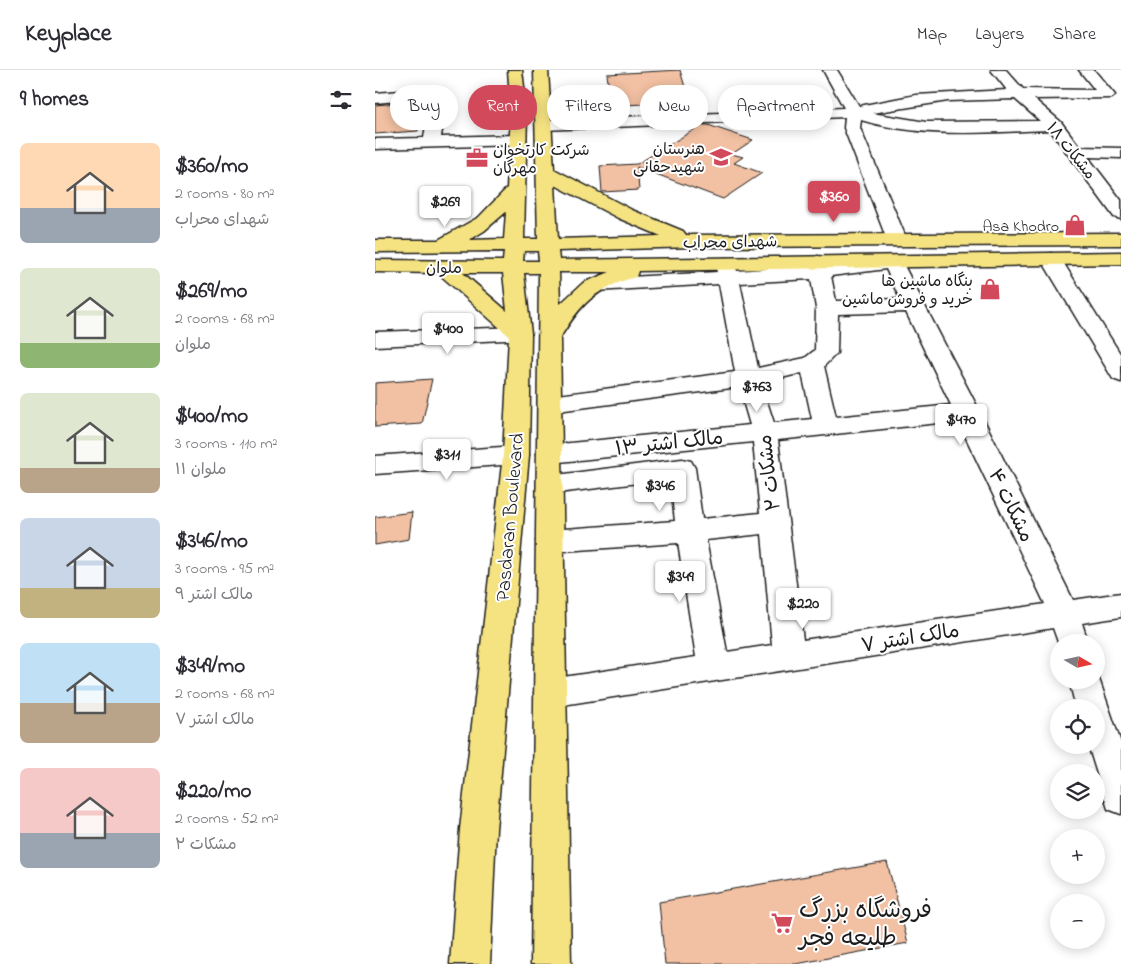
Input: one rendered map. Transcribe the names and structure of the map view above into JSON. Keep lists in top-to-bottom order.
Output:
{
  "streets": {
    "main road": ["شهدای محراب", "ملوان", "Pasdaran Boulevard"],
    "street": [
      "مشکات ۱۸",
      "مالک اشتر ۱۳",
      "مشکات ۲",
      "مشکات ۴",
      "مالک اشتر ۷"
    ]
  },
  "crossings": [
    ["شهدای محراب", "مشکات ۲"],
    ["شهدای محراب", "مشکات ۴"],
    ["شهدای محراب", "Pasdaran Boulevard"],
    ["ملوان", "Pasdaran Boulevard"],
    ["مالک اشتر ۱۳", "مشکات ۲"],
    ["مالک اشتر ۱۳", "مشکات ۴"],
    ["مالک اشتر ۱۳", "Pasdaran Boulevard"],
    ["مشکات ۲", "مالک اشتر ۷"],
    ["مشکات ۴", "مالک اشتر ۷"],
    ["Pasdaran Boulevard", "مالک اشتر ۷"]
  ],
  "places": {
    "school or university": ["هنرستان شهیدحقانی"],
    "office": ["شرکت کارتخوان مهرگان"],
    "shop": ["Asa Khodro", "بنگاه ماشین ها خرید و فروش ماشین"],
    "supermarket": ["فروشگاه بزرگ طلیعه فجر"]
  },
  "north": "right",
  "page": {
    "header": "Keyplace",
    "nav": ["Map", "Layers", "Share"],
    "heading": "9 homes",
    "chip": [
      "Buy",
      "Rent",
      "Filters",
      "New",
      "Apartment"
    ],
    "list": [
      {
        "name": "$360/mo",
        "note": "2 rooms · 80 m² · شهدای محراب"
      },
      {
        "name": "$269/mo",
        "note": "2 rooms · 68 m² · ملوان"
      },
      {
        "name": "$400/mo",
        "note": "3 rooms · 110 m² · ملوان ۱۱"
      },
      {
        "name": "$346/mo",
        "note": "3 rooms · 95 m² · مالک اشتر ۹"
      },
      {
        "name": "$349/mo",
        "note": "2 rooms · 68 m² · مالک اشتر ۷"
      },
      {
        "name": "$220/mo",
        "note": "2 rooms · 52 m² · مشکات ۲"
      }
    ],
    "price": [
      "$360",
      "$269",
      "$400",
      "$763",
      "$470",
      "$311",
      "$346",
      "$349",
      "$220"
    ],
    "map_buttons": ["+", "−"]
  }
}
